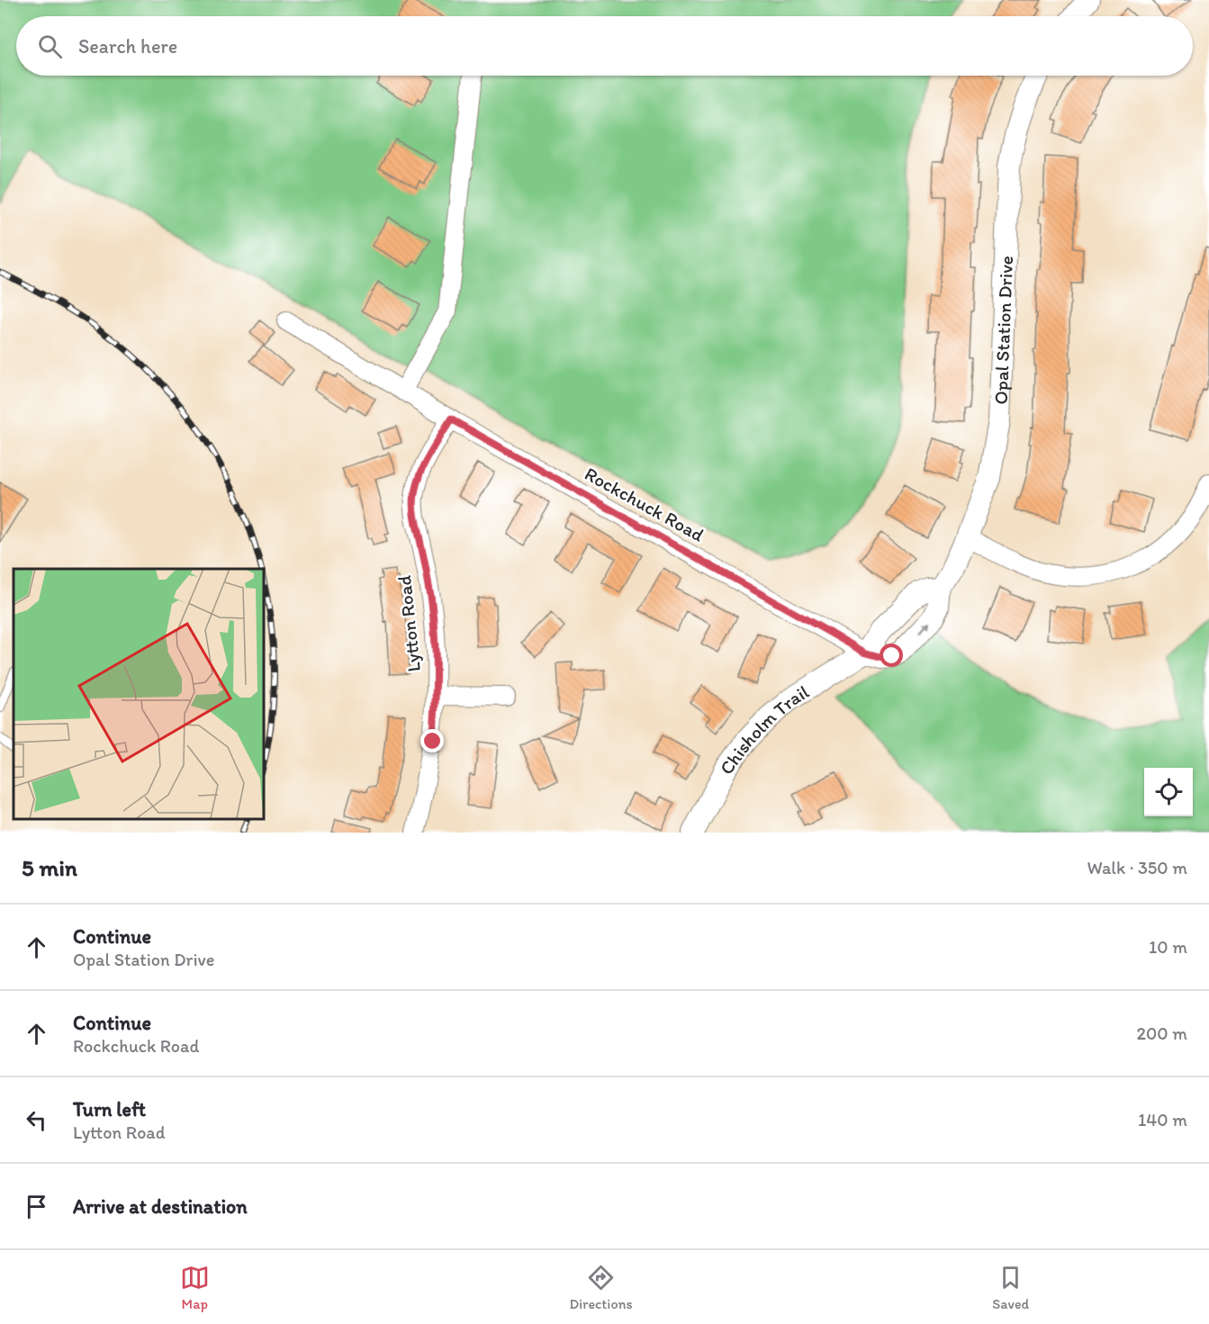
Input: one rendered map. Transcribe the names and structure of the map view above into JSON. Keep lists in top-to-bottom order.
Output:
{
  "streets": {
    "street": [
      "Opal Station Drive",
      "Rockchuck Road",
      "Lytton Road",
      "Chisholm Trail"
    ]
  },
  "crossings": [
    ["Opal Station Drive", "Rockchuck Road"],
    ["Opal Station Drive", "Chisholm Trail"],
    ["Rockchuck Road", "Lytton Road"],
    ["Rockchuck Road", "Chisholm Trail"]
  ],
  "page": {
    "search": "Search here",
    "heading": ["5 min", "Walk · 350 m"],
    "list": [
      ["Continue", "Opal Station Drive", "10 m"],
      ["Continue", "Rockchuck Road", "200 m"],
      ["Turn left", "Lytton Road", "140 m"],
      "Arrive at destination"
    ],
    "nav": ["Map", "Directions", "Saved"]
  }
}
